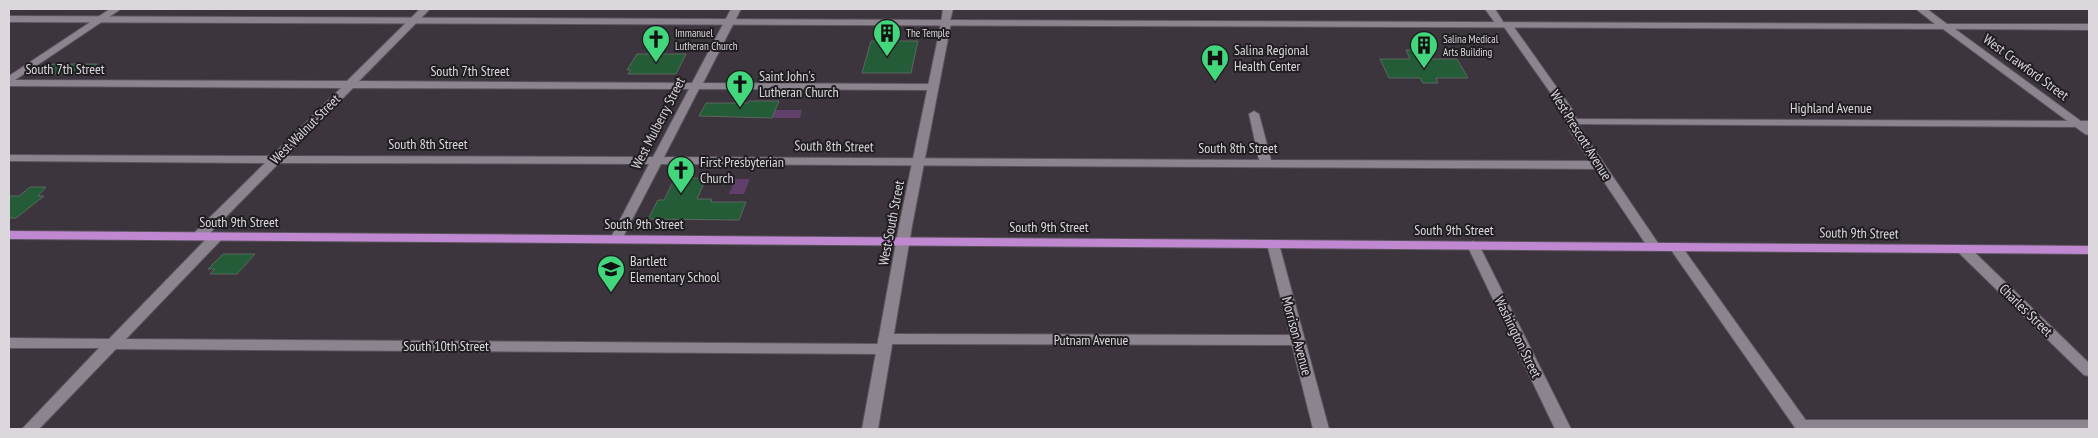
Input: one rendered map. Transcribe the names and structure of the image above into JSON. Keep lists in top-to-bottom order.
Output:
{
  "streets": {
    "main road": ["South 9th Street"],
    "street": [
      "West Crawford Street",
      "South 7th Street",
      "Highland Avenue",
      "West Mulberry Street",
      "West Walnut Street",
      "West Prescott Avenue",
      "South 8th Street",
      "West South Street",
      "Charles Street",
      "Morrison Avenue",
      "Washington Street",
      "Putnam Avenue",
      "South 10th Street"
    ]
  },
  "crossings": [
    ["West Crawford Street", "Highland Avenue"],
    ["South 7th Street", "West Mulberry Street"],
    ["South 7th Street", "West Walnut Street"],
    ["South 7th Street", "West South Street"],
    ["Highland Avenue", "West Prescott Avenue"],
    ["West Mulberry Street", "South 8th Street"],
    ["West Mulberry Street", "South 9th Street"],
    ["West Walnut Street", "South 8th Street"],
    ["West Walnut Street", "South 9th Street"],
    ["West Prescott Avenue", "South 8th Street"],
    ["West Prescott Avenue", "South 9th Street"],
    ["South 8th Street", "West South Street"],
    ["South 9th Street", "West South Street"],
    ["South 9th Street", "Charles Street"],
    ["South 9th Street", "Morrison Avenue"],
    ["South 9th Street", "Washington Street"],
    ["West South Street", "Putnam Avenue"],
    ["West South Street", "South 10th Street"],
    ["Morrison Avenue", "Putnam Avenue"],
    ["Putnam Avenue", "South 10th Street"]
  ],
  "places": {
    "building": ["The Temple", "Salina Medical Arts Building"],
    "church": ["Immanuel Lutheran Church", "Saint John's Lutheran Church", "First Presbyterian Church"],
    "hospital": ["Salina Regional Health Center"],
    "school or university": ["Bartlett Elementary School"]
  }
}
